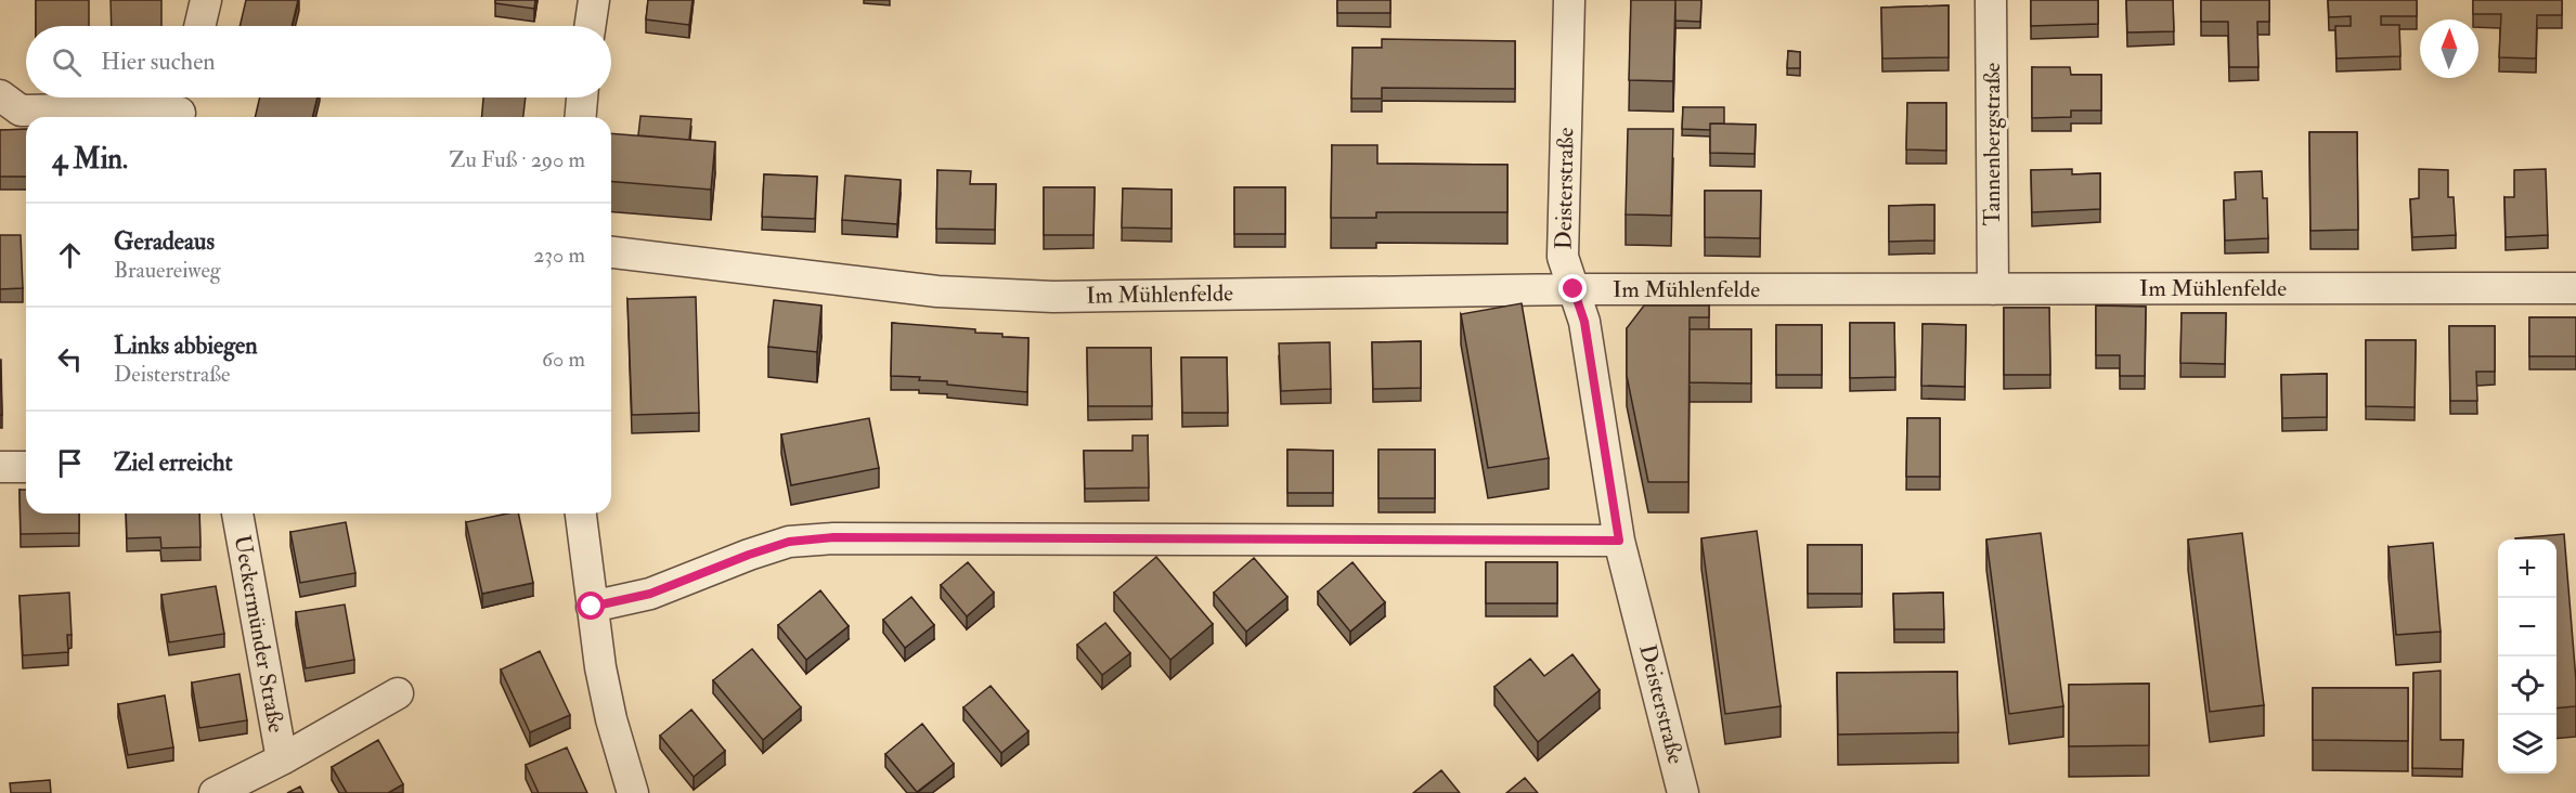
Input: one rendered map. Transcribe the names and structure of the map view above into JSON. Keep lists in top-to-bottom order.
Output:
{
  "streets": {
    "street": [
      "Tannenbergstraße",
      "Deisterstraße",
      "Im Mühlenfelde",
      "Ueckermünder Straße"
    ]
  },
  "crossings": [
    ["Tannenbergstraße", "Im Mühlenfelde"],
    ["Deisterstraße", "Im Mühlenfelde"]
  ],
  "north": "top",
  "page": {
    "search": "Hier suchen",
    "heading": ["4 Min.", "Zu Fuß · 290 m"],
    "list": [
      ["Geradeaus", "Brauereiweg", "230 m"],
      ["Links abbiegen", "Deisterstraße", "60 m"],
      "Ziel erreicht"
    ],
    "map_buttons": ["+", "−"]
  }
}
